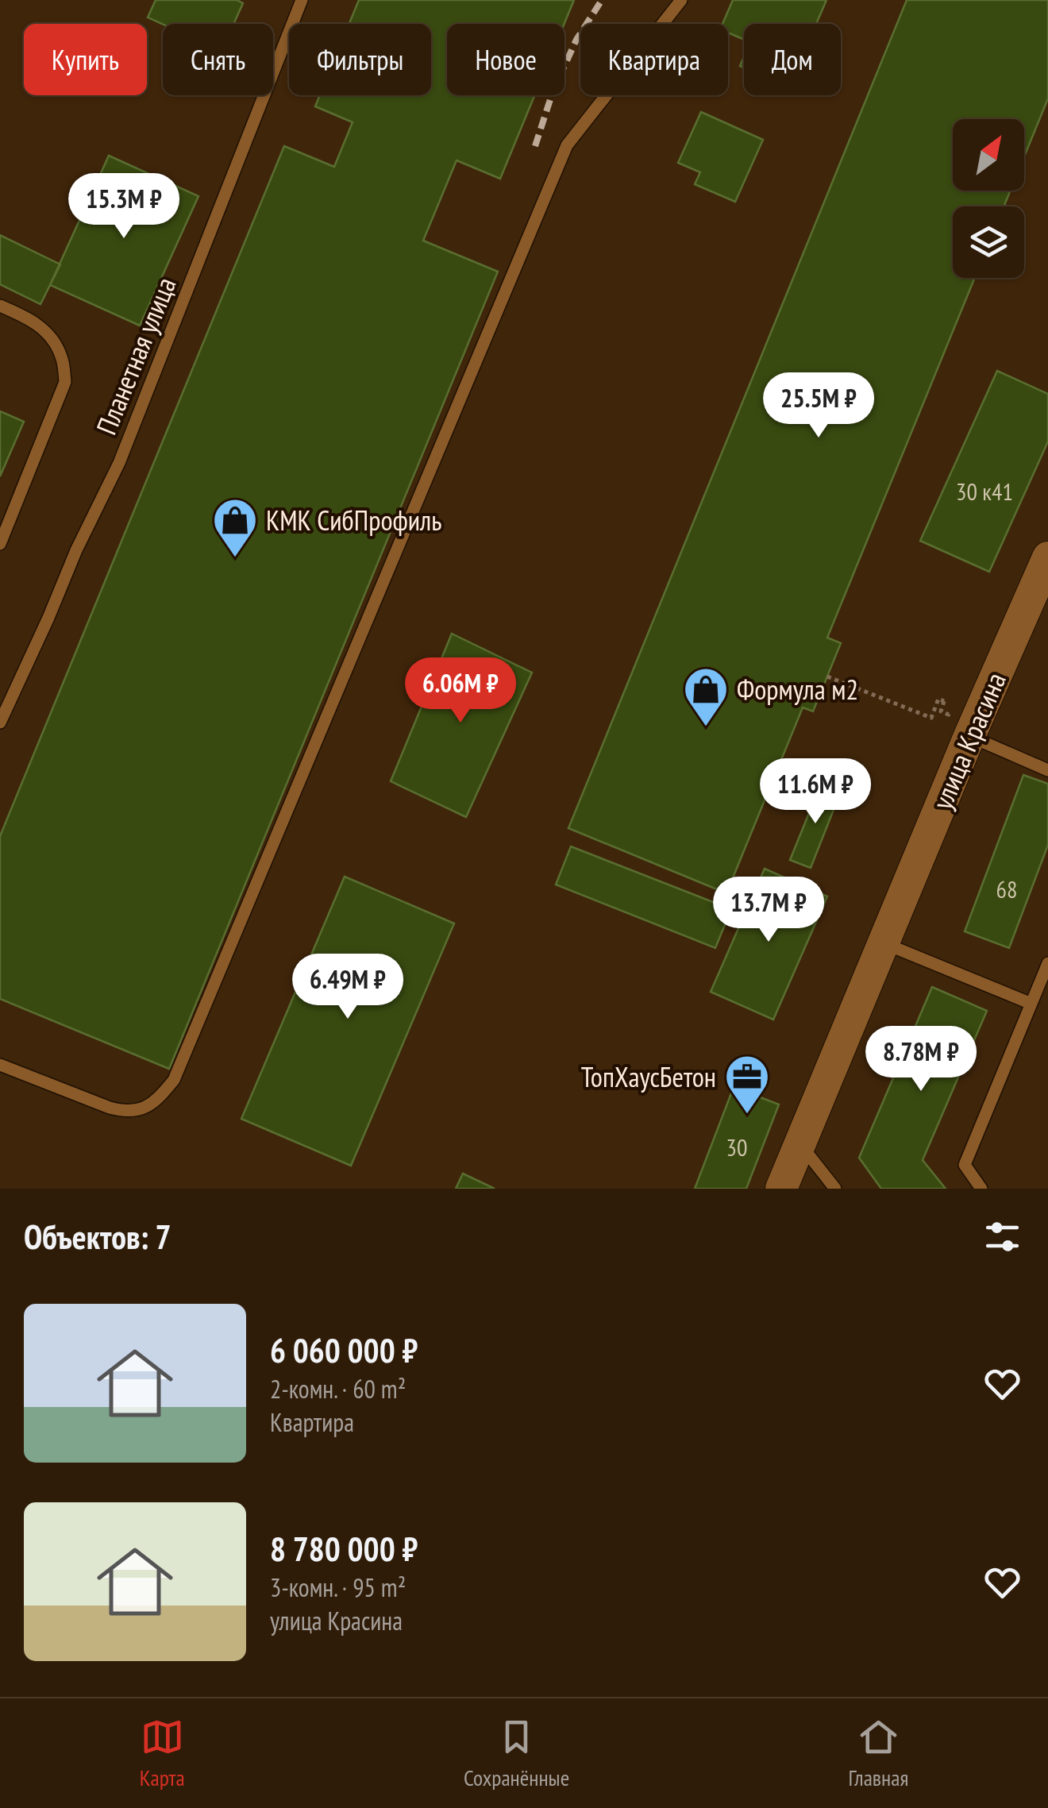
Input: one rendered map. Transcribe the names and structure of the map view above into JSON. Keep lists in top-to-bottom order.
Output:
{
  "streets": {
    "street": ["улица Красина"],
    "lane": ["Планетная улица"]
  },
  "places": {
    "shop": ["КМК СибПрофиль", "Формула м2"],
    "office": ["ТопХаусБетон"]
  },
  "house_numbers": ["30 к41", "68", "30"],
  "north": "top right",
  "page": {
    "chip": [
      "Купить",
      "Снять",
      "Фильтры",
      "Новое",
      "Квартира",
      "Дом"
    ],
    "price": [
      "15.3M ₽",
      "25.5M ₽",
      "6.06M ₽",
      "11.6M ₽",
      "13.7M ₽",
      "6.49M ₽",
      "8.78M ₽"
    ],
    "heading": "Объектов: 7",
    "list": [
      {
        "name": "6 060 000 ₽",
        "note": "2-комн. · 60 m² · Квартира"
      },
      {
        "name": "8 780 000 ₽",
        "note": "3-комн. · 95 m² · улица Красина"
      }
    ],
    "tabs": ["Карта", "Сохранённые", "Главная"]
  }
}
